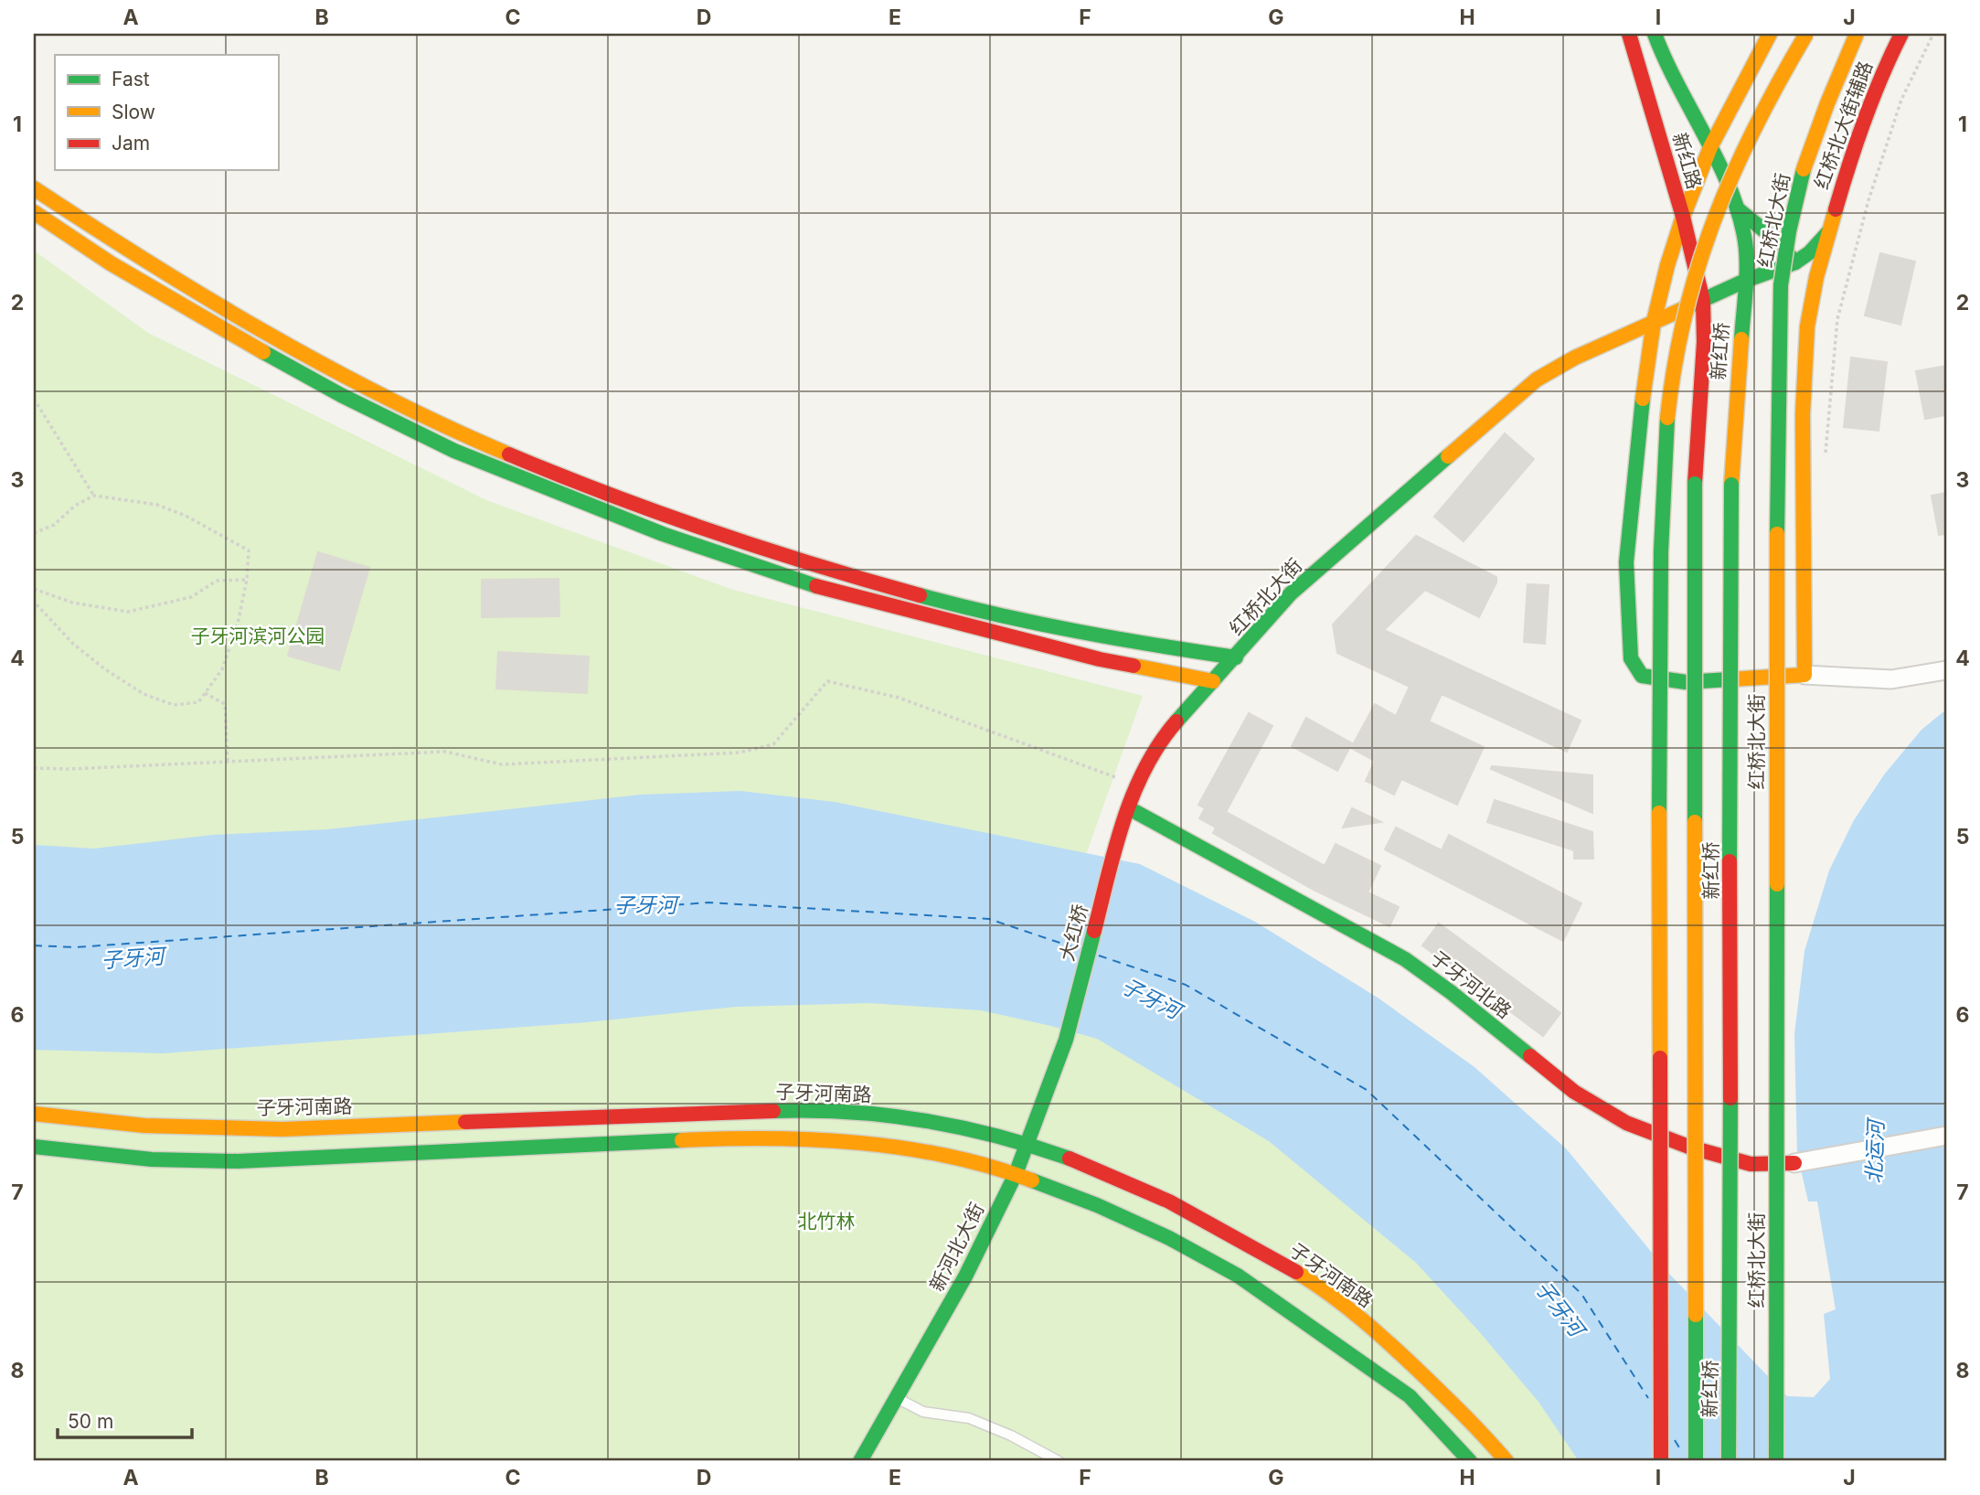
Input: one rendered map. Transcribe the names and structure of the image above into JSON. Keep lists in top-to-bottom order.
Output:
{
  "streets": {
    "main road": [
      "红桥北大街辅路",
      "新红路",
      "红桥北大街",
      "新红桥",
      "大红桥",
      "子牙河北路",
      "子牙河南路",
      "新河北大街"
    ]
  },
  "crossings": [
    ["新红路", "红桥北大街"],
    ["新红路", "新红桥"],
    ["红桥北大街", "新红桥"],
    ["红桥北大街", "大红桥"],
    ["红桥北大街", "子牙河北路"],
    ["大红桥", "新河北大街"],
    ["子牙河南路", "新河北大街"]
  ],
  "water": ["子牙河", "北运河"],
  "parks": ["子牙河滨河公园", "北竹林"],
  "legend": ["Fast", "Slow", "Jam"],
  "scale_bar": "50 m",
  "grid": {
    "columns": [
      "A",
      "B",
      "C",
      "D",
      "E",
      "F",
      "G",
      "H",
      "I",
      "J"
    ],
    "rows": [
      "1",
      "2",
      "3",
      "4",
      "5",
      "6",
      "7",
      "8"
    ]
  }
}
